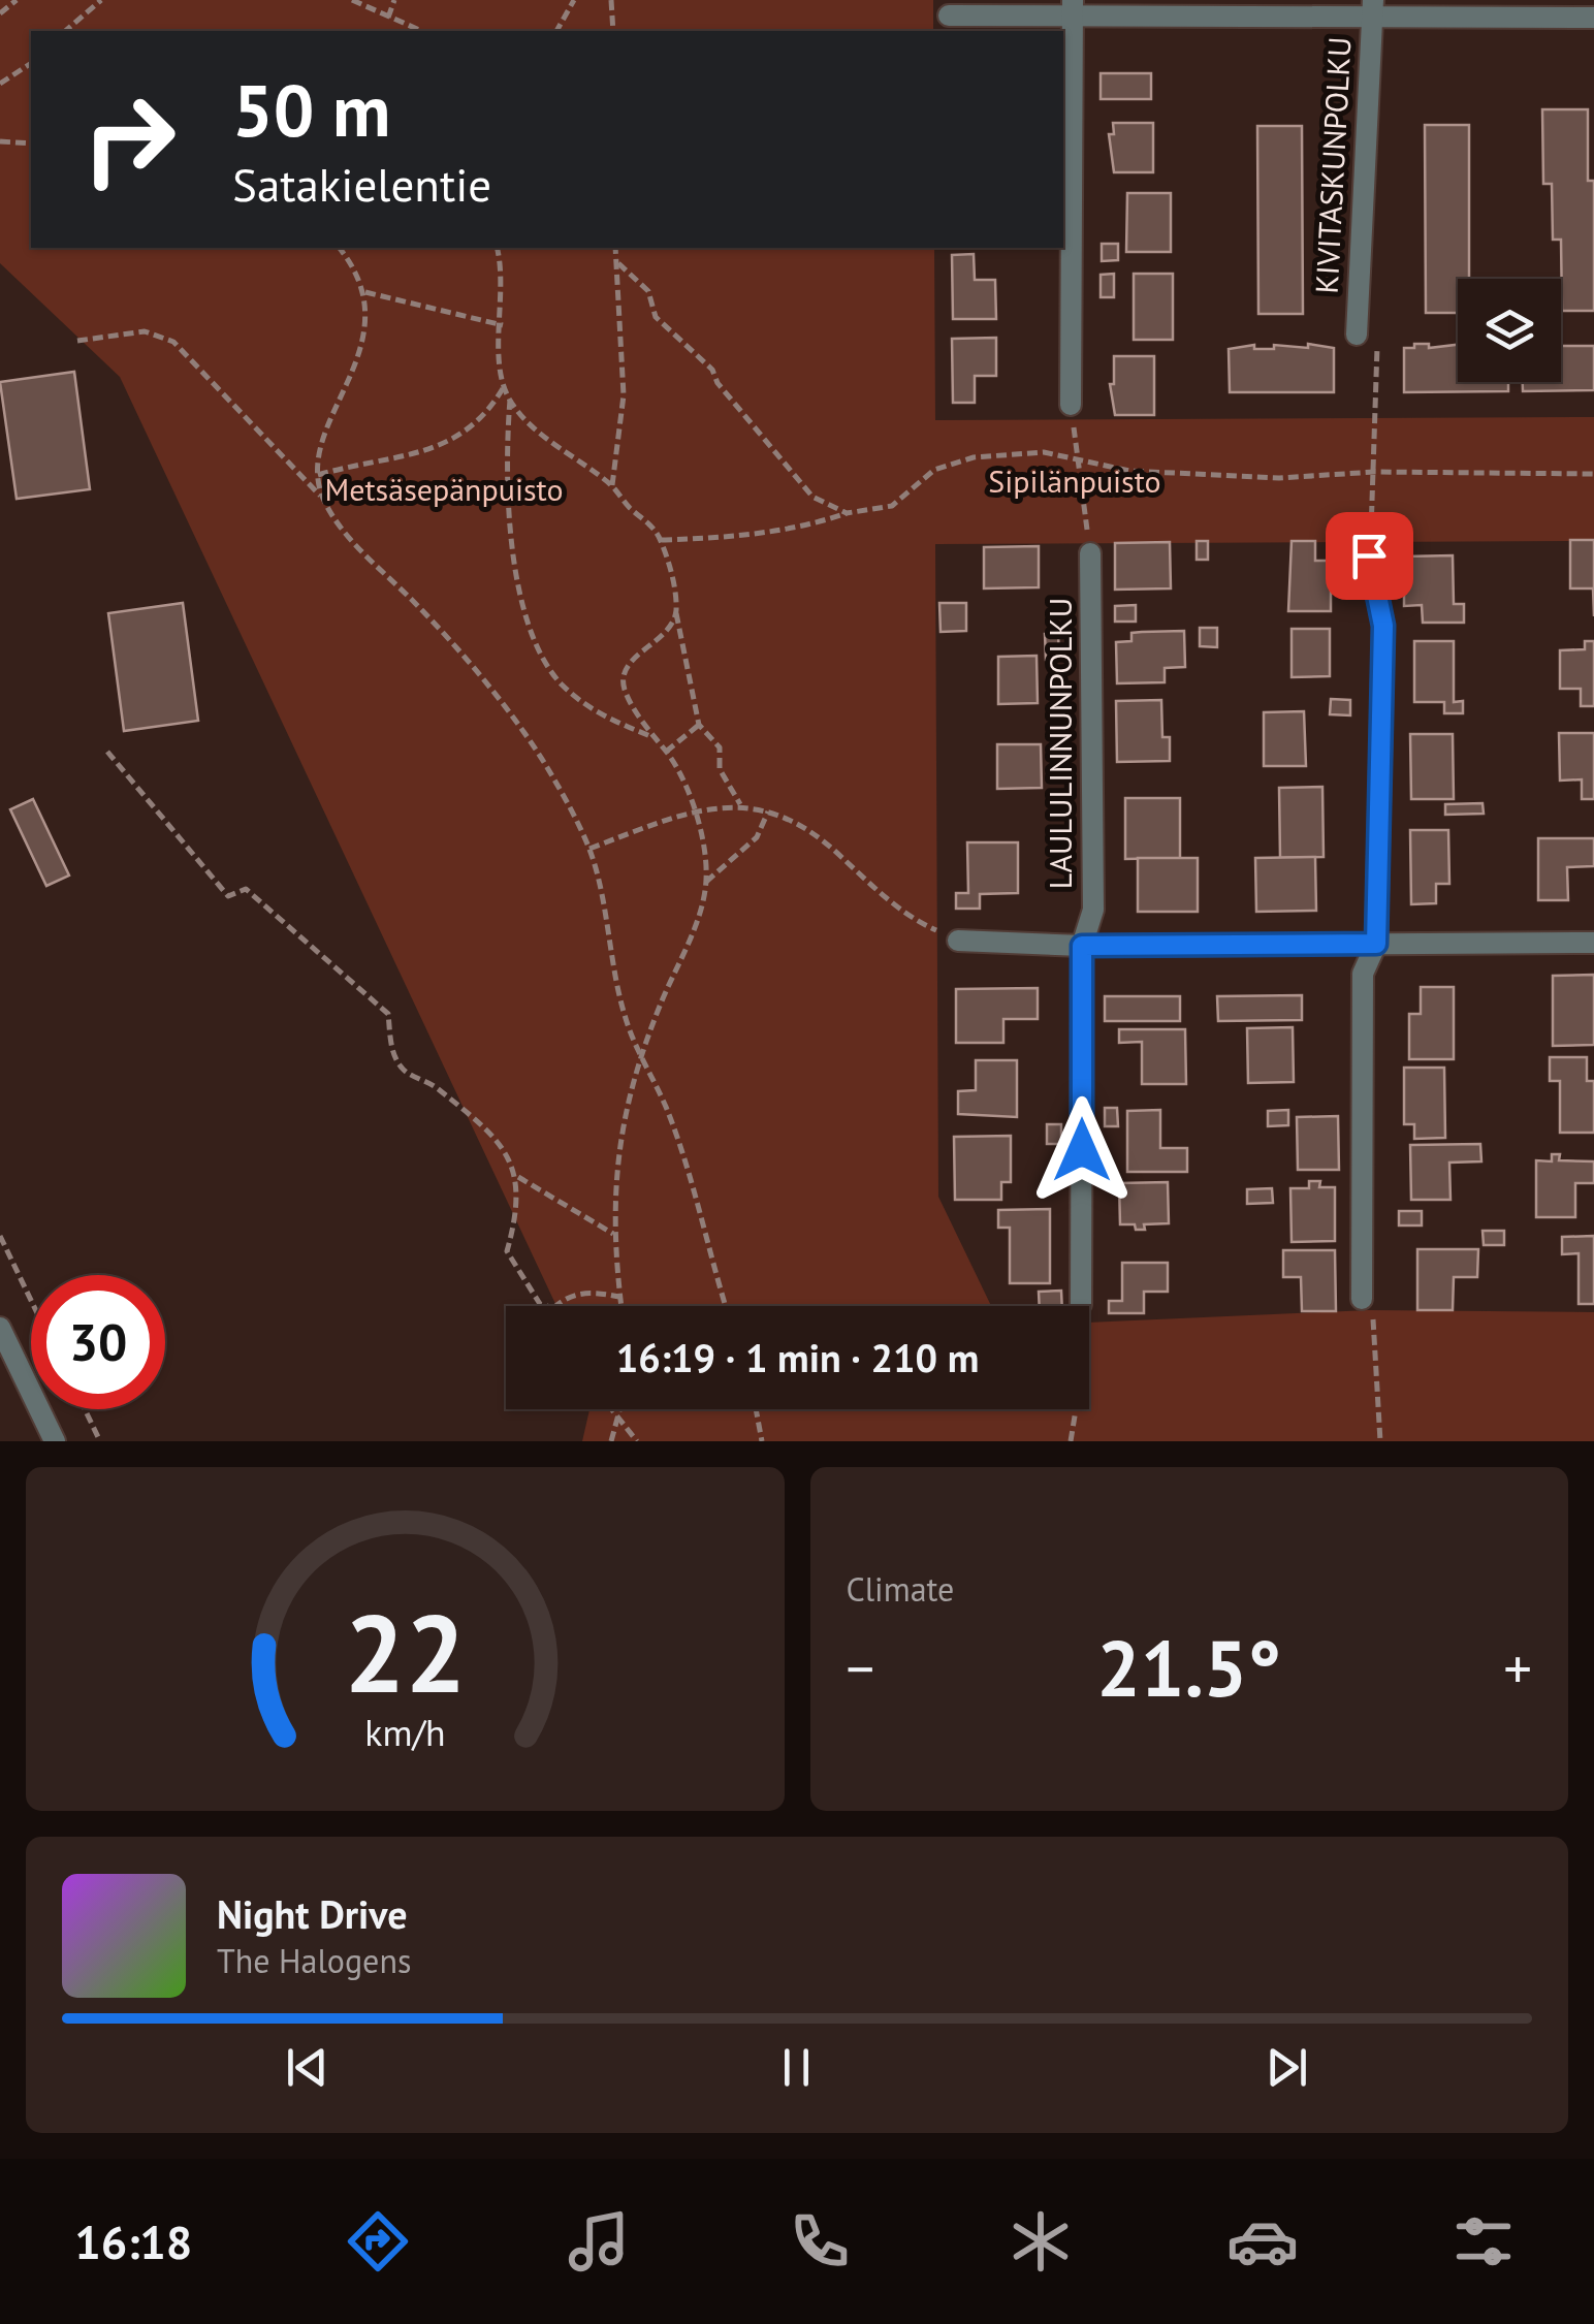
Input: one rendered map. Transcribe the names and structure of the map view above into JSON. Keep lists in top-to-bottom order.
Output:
{
  "streets": {
    "street": ["KIVITASKUNPOLKU", "LAULULINNUNPOLKU"]
  },
  "parks": ["Sipilänpuisto", "Metsäsepänpuisto"],
  "page": {
    "turn": ["50 m", "Satakielentie"],
    "limit": "30",
    "trip": "16:19 · 1 min · 210 m",
    "tile": "Climate",
    "heat": ["−", "21.5°", "+"],
    "song": ["Night Drive", "The Halogens"],
    "tabs": "16:18",
    "gauge": ["22", "km/h"]
  }
}
